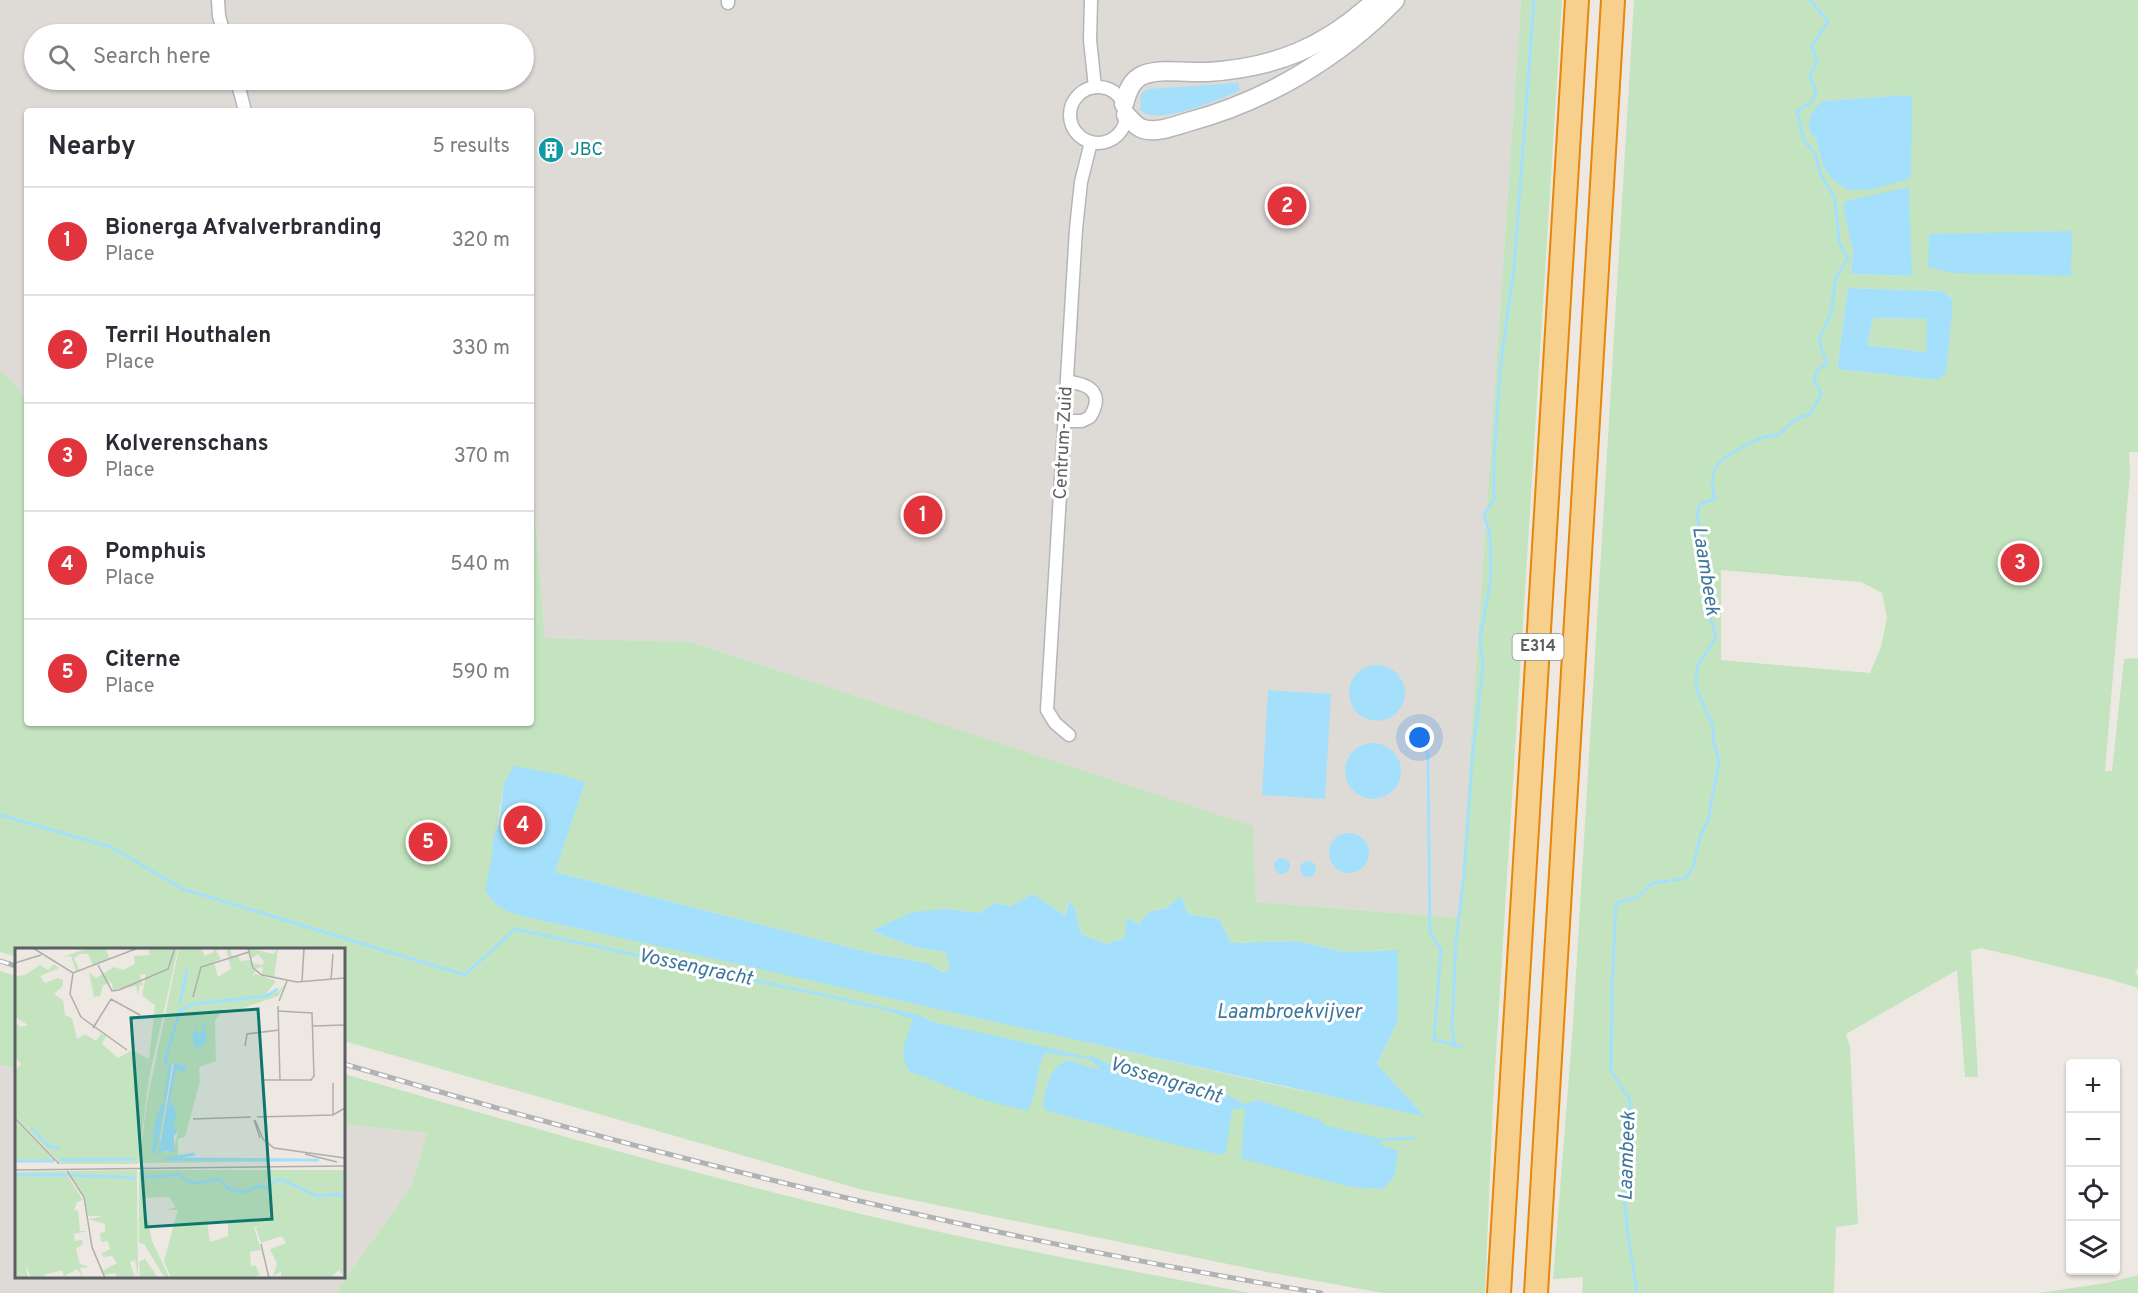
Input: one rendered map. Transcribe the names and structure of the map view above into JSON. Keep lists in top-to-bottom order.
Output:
{
  "streets": {
    "highway": ["E314"],
    "street": ["Centrum-Zuid"]
  },
  "water": ["Laambeek", "Vossengracht", "Laambroekvijver"],
  "places": {
    "building": ["JBC"]
  },
  "page": {
    "search": "Search here",
    "heading": ["Nearby", "5 results"],
    "pins": [
      "2",
      "1",
      "3",
      "4",
      "5"
    ],
    "list": [
      {
        "mark": "1",
        "name": "Bionerga Afvalverbranding",
        "note": "Place",
        "value": "320 m"
      },
      {
        "mark": "2",
        "name": "Terril Houthalen",
        "note": "Place",
        "value": "330 m"
      },
      {
        "mark": "3",
        "name": "Kolverenschans",
        "note": "Place",
        "value": "370 m"
      },
      {
        "mark": "4",
        "name": "Pomphuis",
        "note": "Place",
        "value": "540 m"
      },
      {
        "mark": "5",
        "name": "Citerne",
        "note": "Place",
        "value": "590 m"
      }
    ],
    "map_buttons": ["+", "−"]
  }
}
